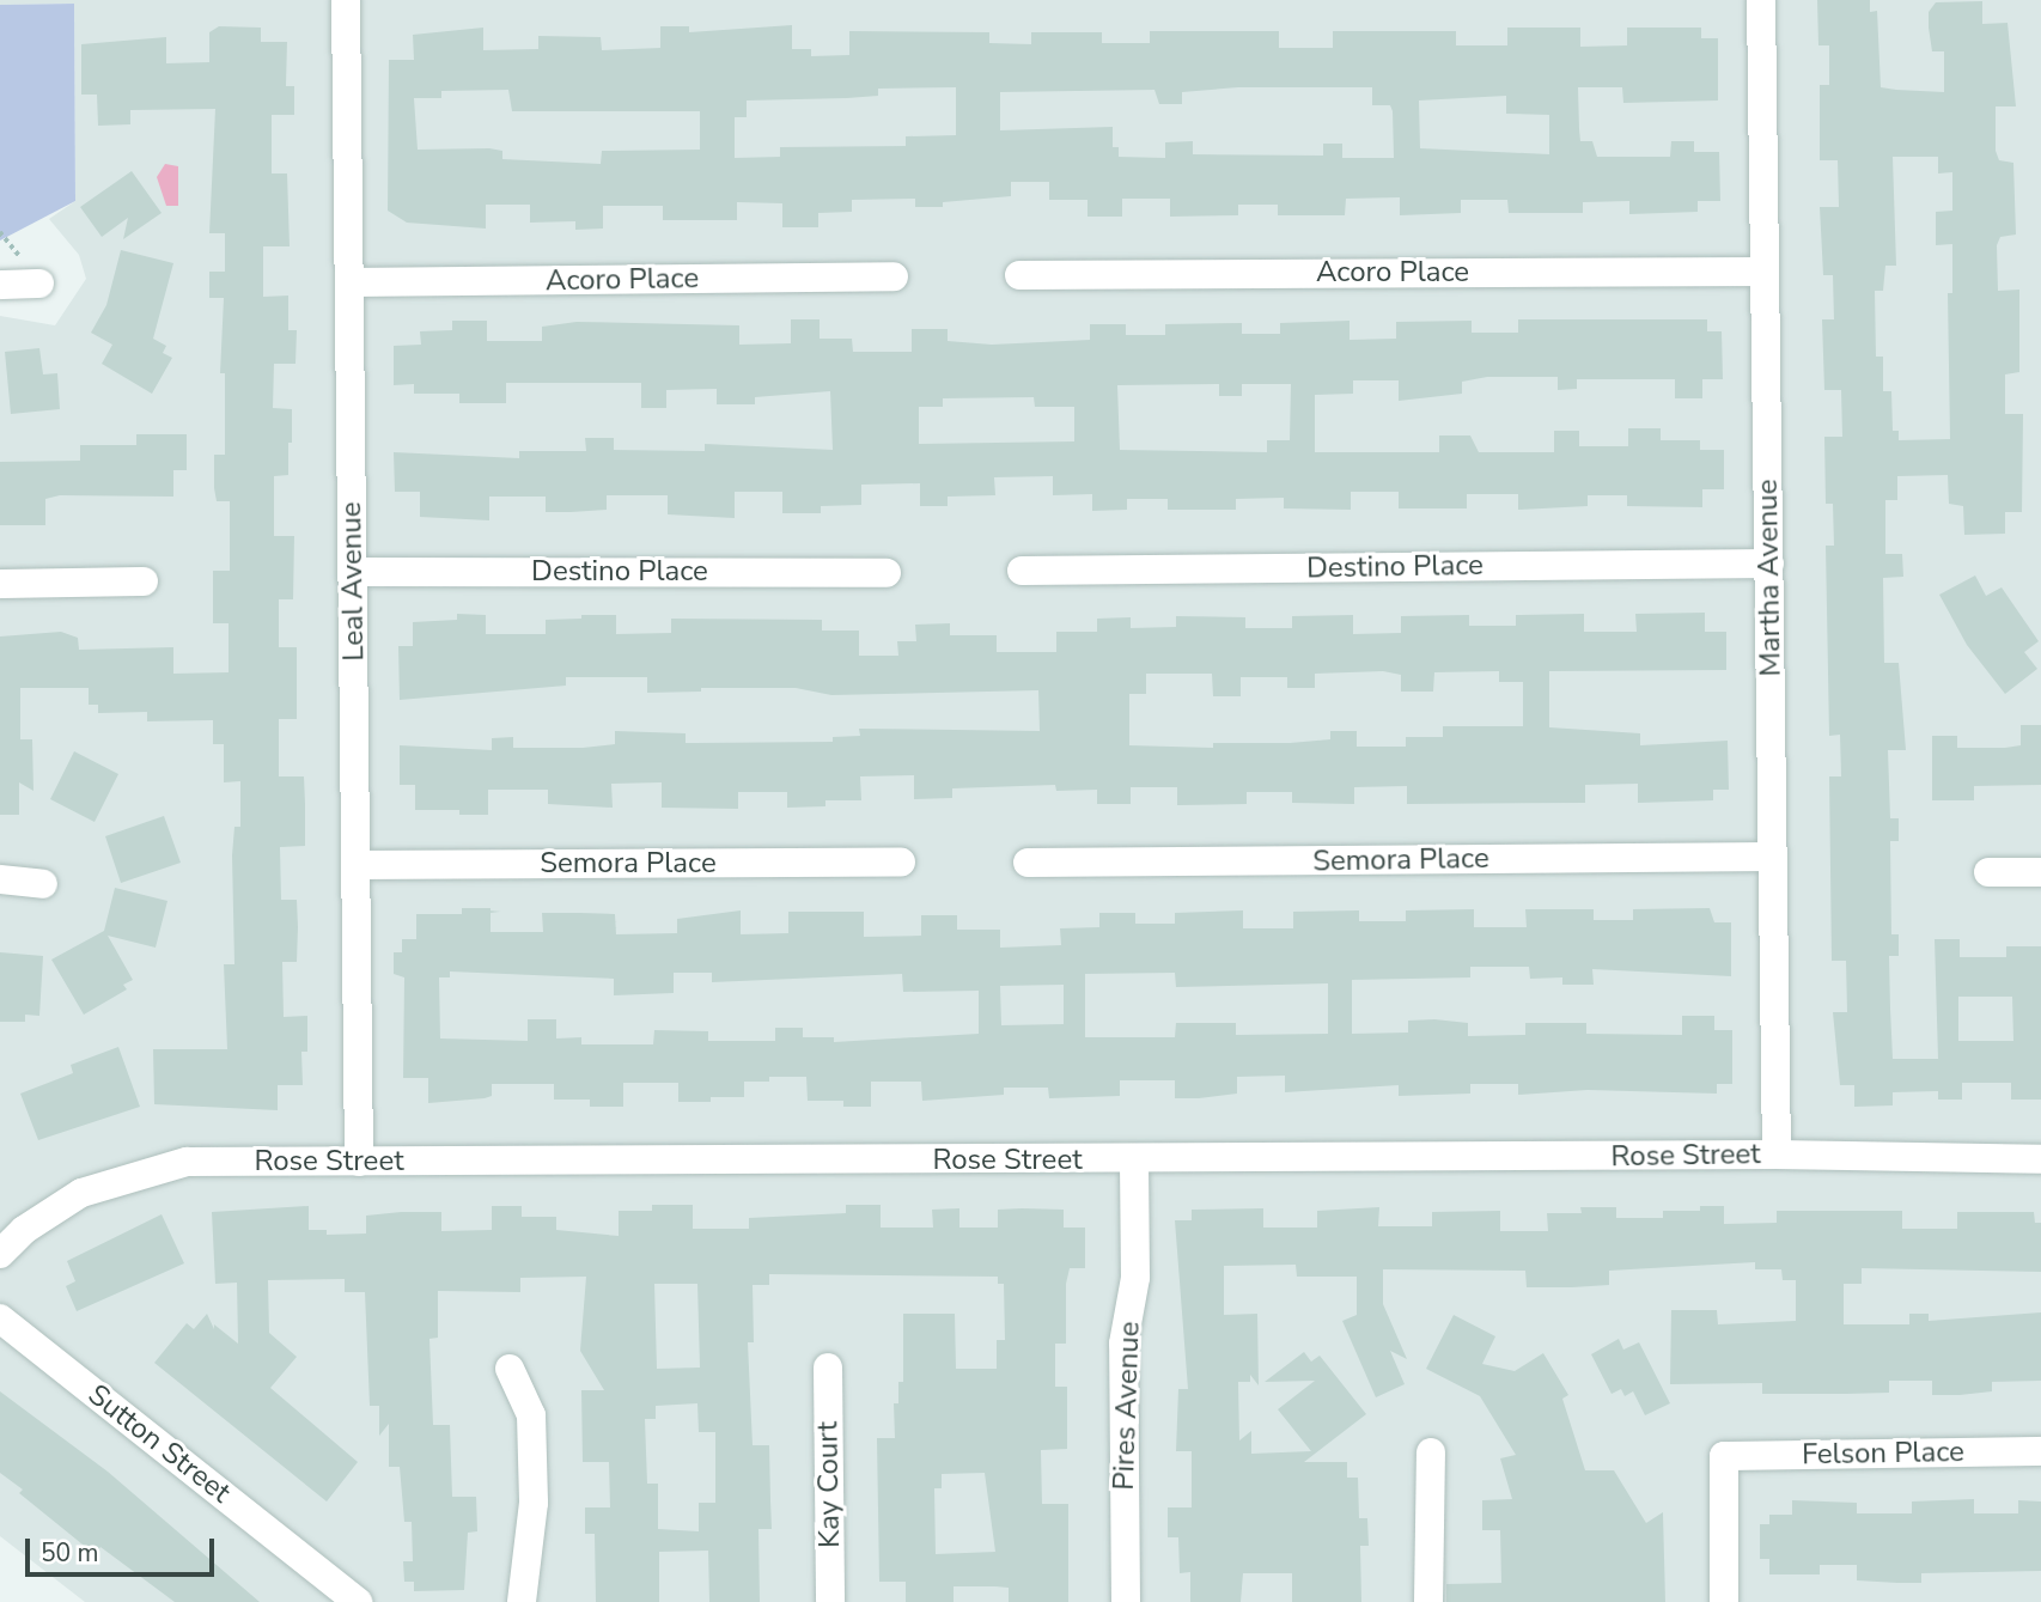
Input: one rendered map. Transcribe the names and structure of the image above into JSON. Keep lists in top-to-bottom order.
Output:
{
  "streets": {
    "street": [
      "Acoro Place",
      "Destino Place",
      "Martha Avenue",
      "Leal Avenue",
      "Semora Place",
      "Rose Street",
      "Pires Avenue",
      "Sutton Street",
      "Felson Place",
      "Kay Court"
    ]
  },
  "crossings": [
    ["Acoro Place", "Martha Avenue"],
    ["Acoro Place", "Leal Avenue"],
    ["Destino Place", "Martha Avenue"],
    ["Destino Place", "Leal Avenue"],
    ["Martha Avenue", "Semora Place"],
    ["Martha Avenue", "Rose Street"],
    ["Leal Avenue", "Semora Place"],
    ["Leal Avenue", "Rose Street"],
    ["Rose Street", "Pires Avenue"]
  ],
  "scale_bar": "50 m"
}
